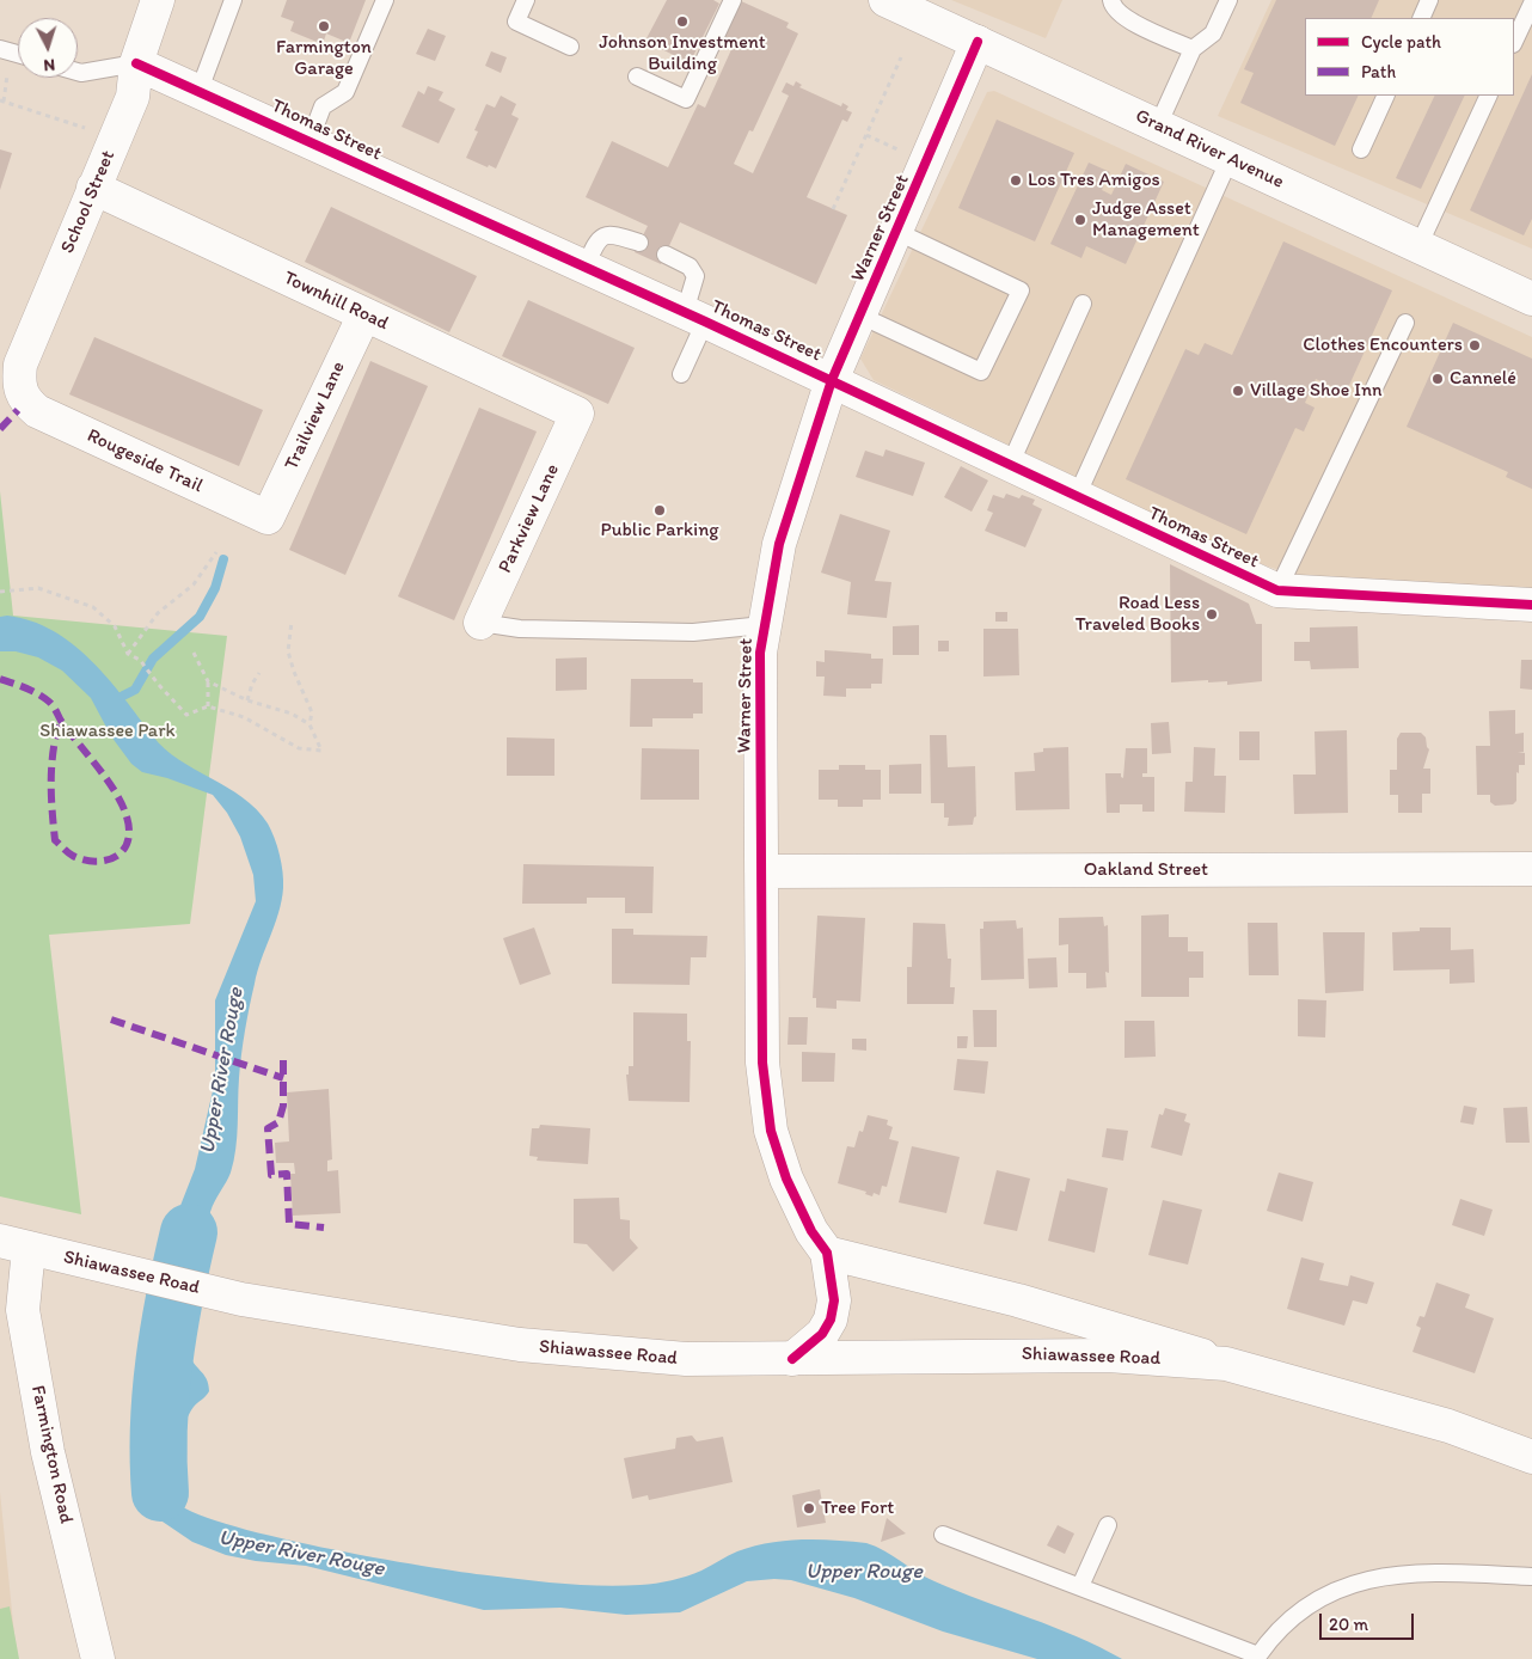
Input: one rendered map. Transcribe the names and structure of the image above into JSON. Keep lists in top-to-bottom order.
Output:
{
  "streets": {
    "street": [
      "Thomas Street",
      "Grand River Avenue",
      "School Street",
      "Warner Street",
      "Townhill Road",
      "Trailview Lane",
      "Rougeside Trail",
      "Parkview Lane",
      "Oakland Street",
      "Shiawassee Road",
      "Farmington Road"
    ]
  },
  "crossings": [
    ["Thomas Street", "School Street"],
    ["Thomas Street", "Warner Street"],
    ["Grand River Avenue", "Warner Street"],
    ["School Street", "Townhill Road"],
    ["School Street", "Rougeside Trail"],
    ["Warner Street", "Oakland Street"],
    ["Warner Street", "Shiawassee Road"],
    ["Townhill Road", "Trailview Lane"],
    ["Townhill Road", "Parkview Lane"],
    ["Trailview Lane", "Rougeside Trail"],
    ["Shiawassee Road", "Farmington Road"]
  ],
  "water": ["Upper River Rouge", "Upper Rouge"],
  "parks": ["Shiawassee Park"],
  "places": [
    "Johnson Investment Building",
    "Farmington Garage",
    "Los Tres Amigos",
    "Judge Asset Management",
    "Clothes Encounters",
    "Cannelé",
    "Village Shoe Inn",
    "Public Parking",
    "Road Less Traveled Books",
    "Tree Fort"
  ],
  "legend": ["Cycle path", "Path"],
  "scale_bar": "20 m",
  "north": "bottom"
}
